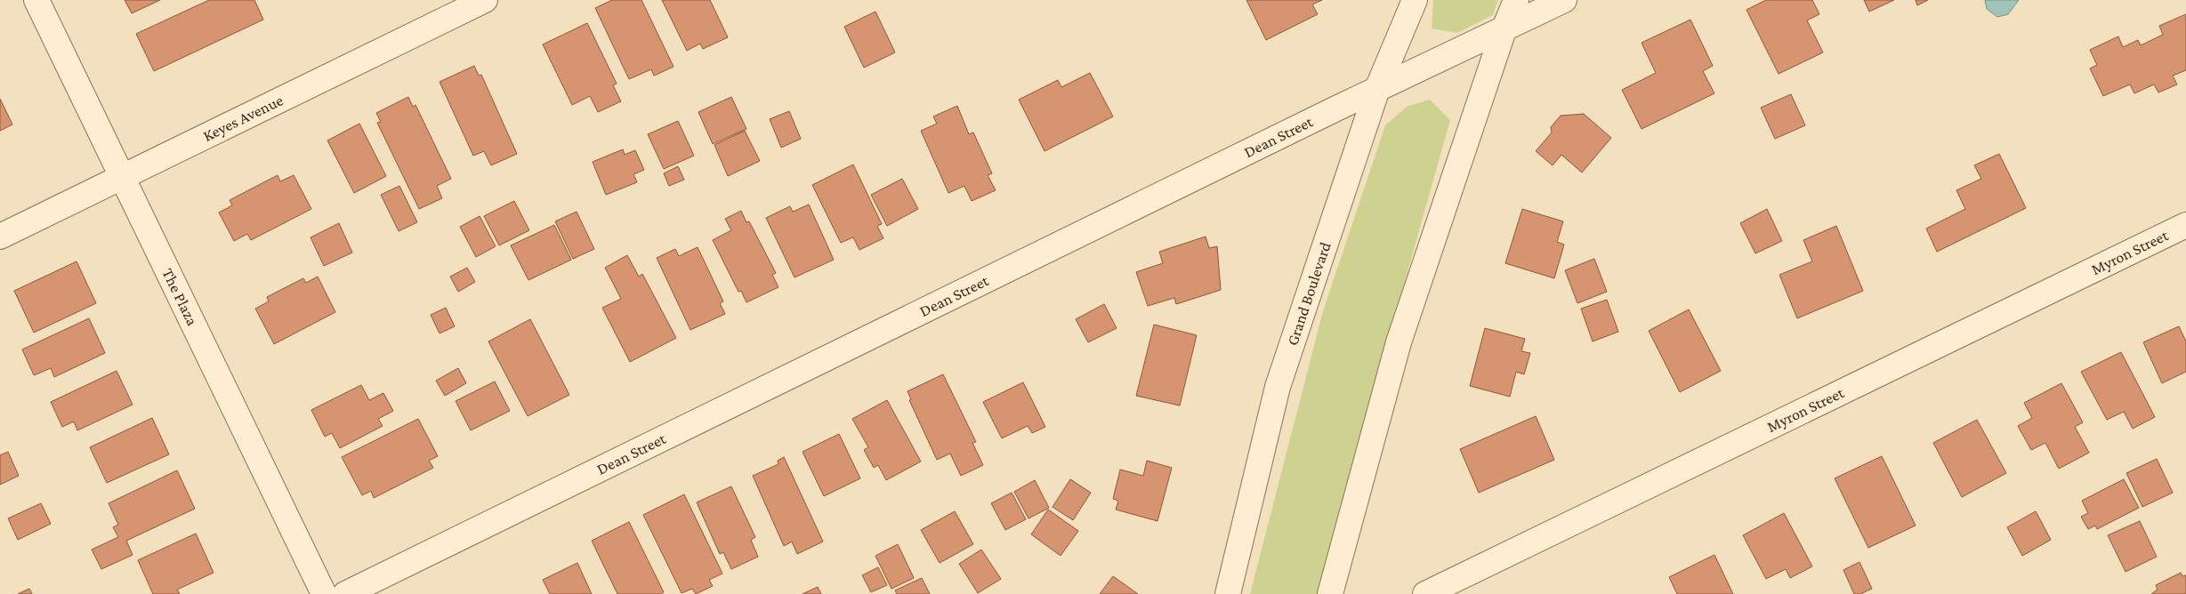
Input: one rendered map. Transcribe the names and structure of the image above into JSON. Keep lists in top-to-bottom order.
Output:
{
  "streets": {
    "street": [
      "Keyes Avenue",
      "Dean Street",
      "Myron Street",
      "Grand Boulevard",
      "The Plaza"
    ]
  },
  "crossings": [
    ["Keyes Avenue", "The Plaza"],
    ["Dean Street", "Grand Boulevard"]
  ]
}
